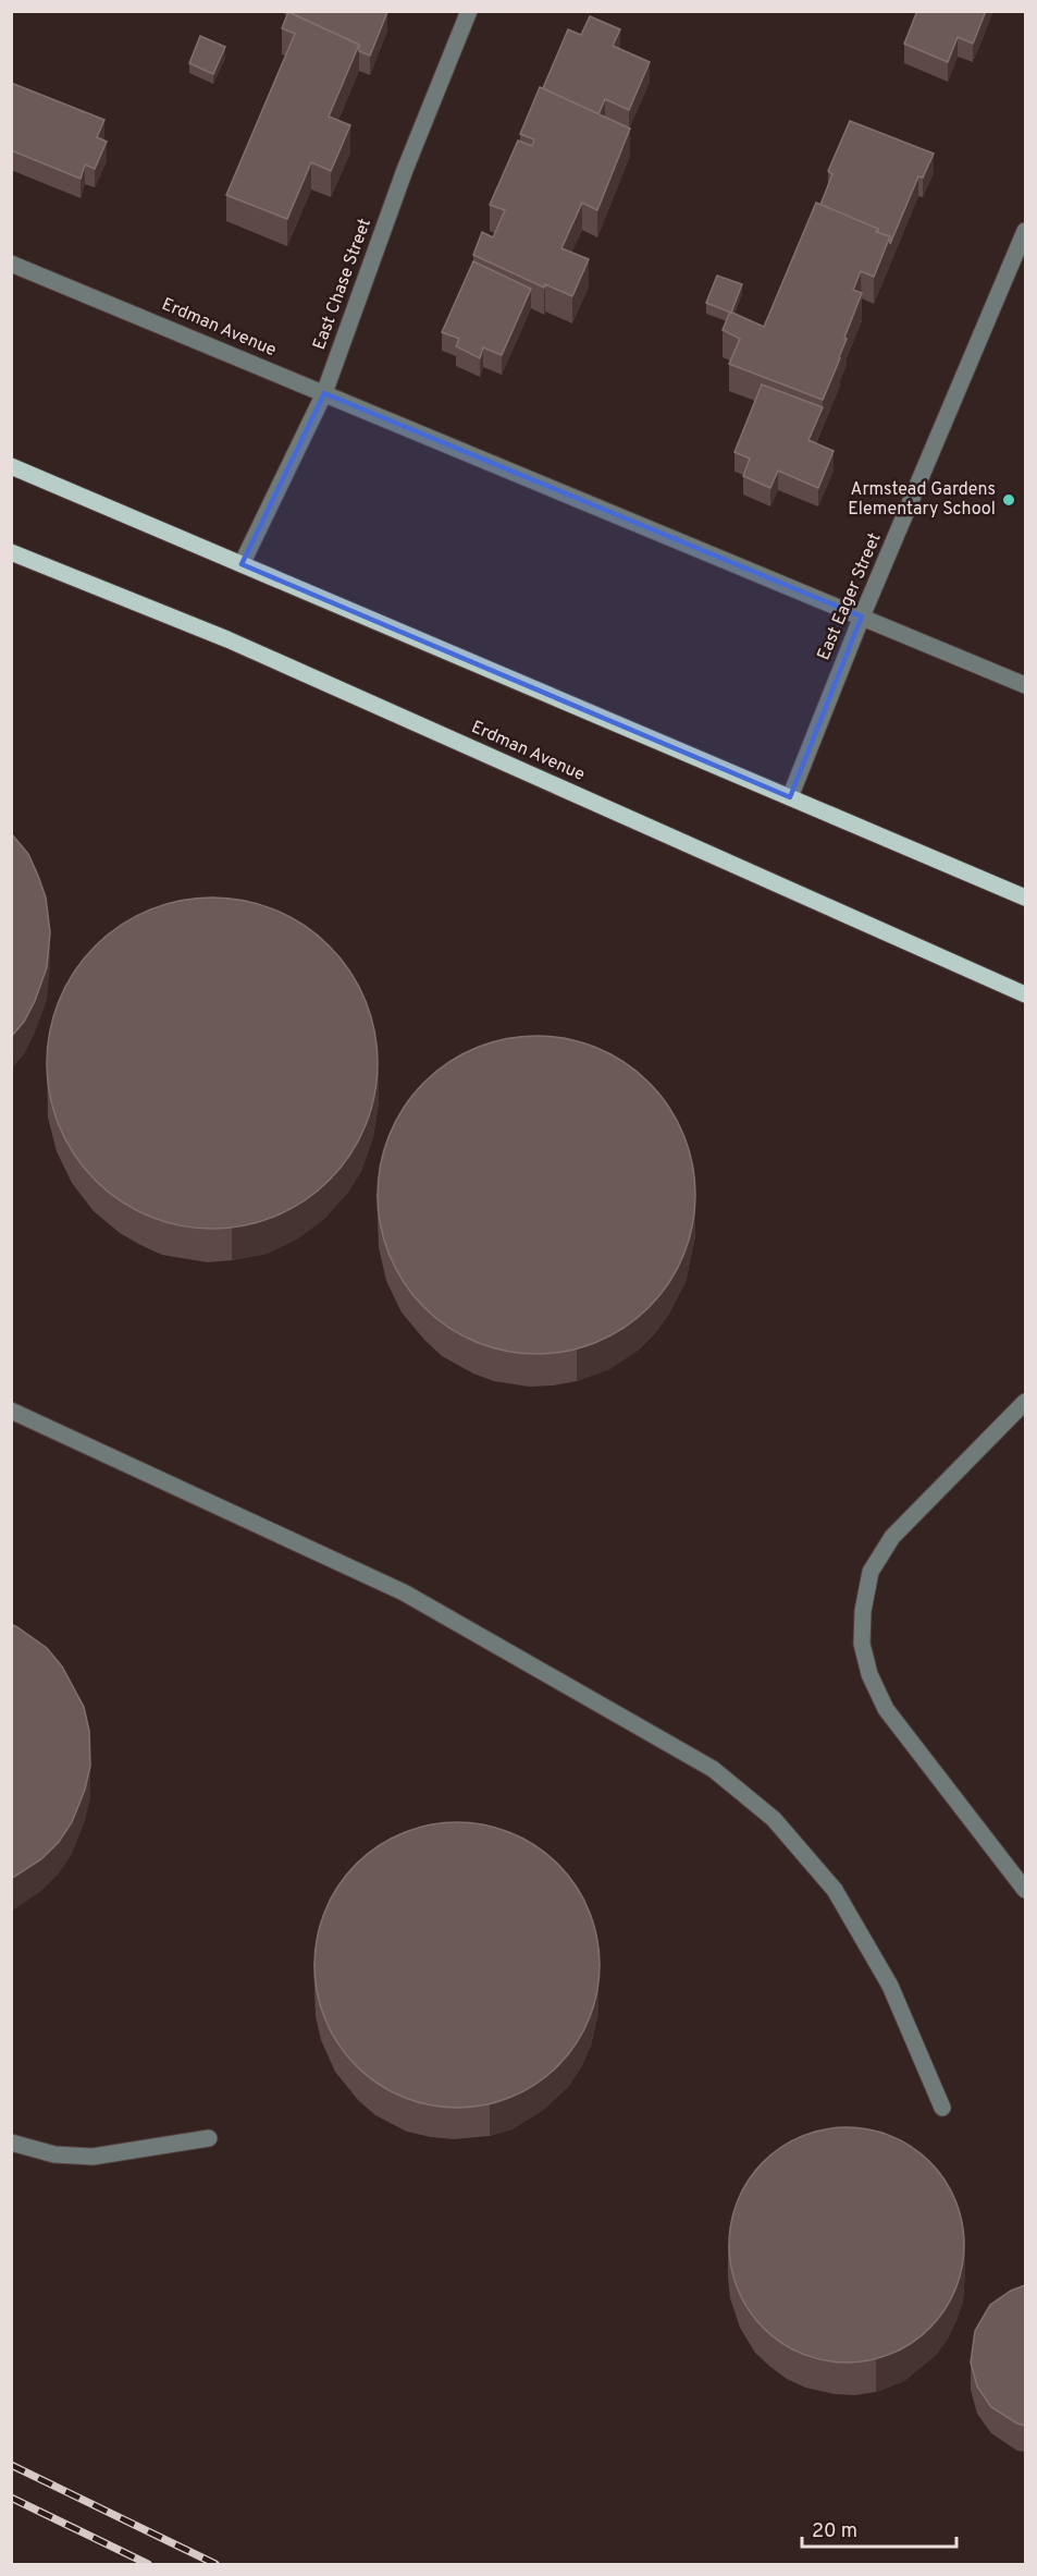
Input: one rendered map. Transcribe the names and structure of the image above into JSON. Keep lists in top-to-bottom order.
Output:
{
  "streets": {
    "main road": ["Erdman Avenue"],
    "street": ["East Chase Street", "East Eager Street"]
  },
  "crossings": [
    ["East Chase Street", "Erdman Avenue"],
    ["Erdman Avenue", "East Eager Street"]
  ],
  "places": ["Armstead Gardens Elementary School"],
  "scale_bar": "20 m"
}
